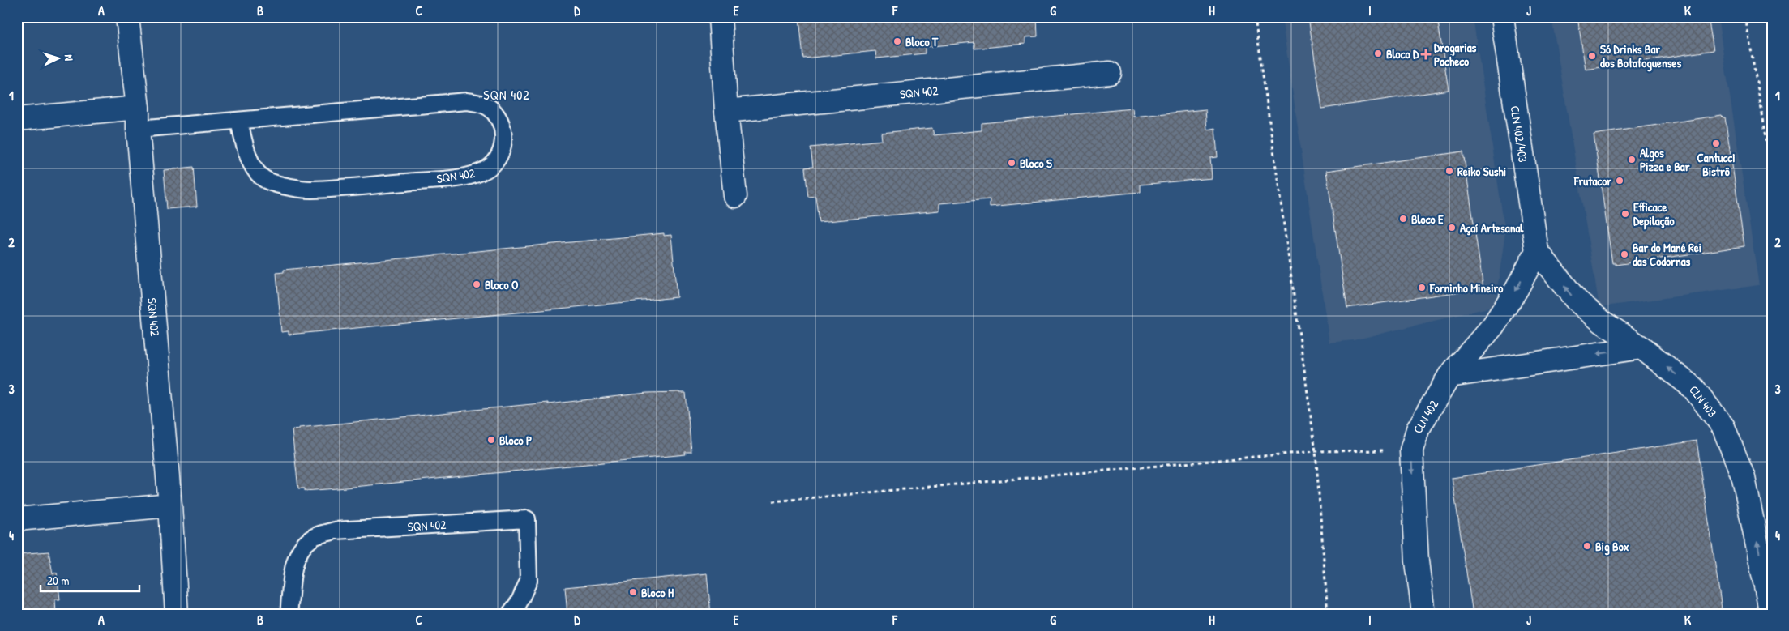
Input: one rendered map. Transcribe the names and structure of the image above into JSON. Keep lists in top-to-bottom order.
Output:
{
  "streets": {
    "street": [
      "SQN 402",
      "CLN 402/403",
      "CLN 403",
      "CLN 402"
    ]
  },
  "crossings": [
    ["CLN 402/403", "CLN 403"],
    ["CLN 402/403", "CLN 402"],
    ["CLN 403", "CLN 402"]
  ],
  "one_way": ["CLN 403", "CLN 402"],
  "districts": ["SQN 402"],
  "places": {
    "other": [
      "Bloco T",
      "Bloco D",
      "Só Drinks Bar dos Botafoguenses",
      "Cantucci Bistrô",
      "Algos Pizza e Bar",
      "Bloco S",
      "Reiko Sushi",
      "Frutacor",
      "Efficace Depilação",
      "Bloco E",
      "Açaí Artesanal",
      "Bar do Mané Rei das Codornas",
      "Bloco O",
      "Forninho Mineiro",
      "Bloco P",
      "Big Box",
      "Bloco H"
    ],
    "health": ["Drogarias Pacheco"]
  },
  "scale_bar": "20 m",
  "north": "right",
  "grid": {
    "columns": [
      "A",
      "B",
      "C",
      "D",
      "E",
      "F",
      "G",
      "H",
      "I",
      "J",
      "K"
    ],
    "rows": [
      "1",
      "2",
      "3",
      "4"
    ]
  }
}
